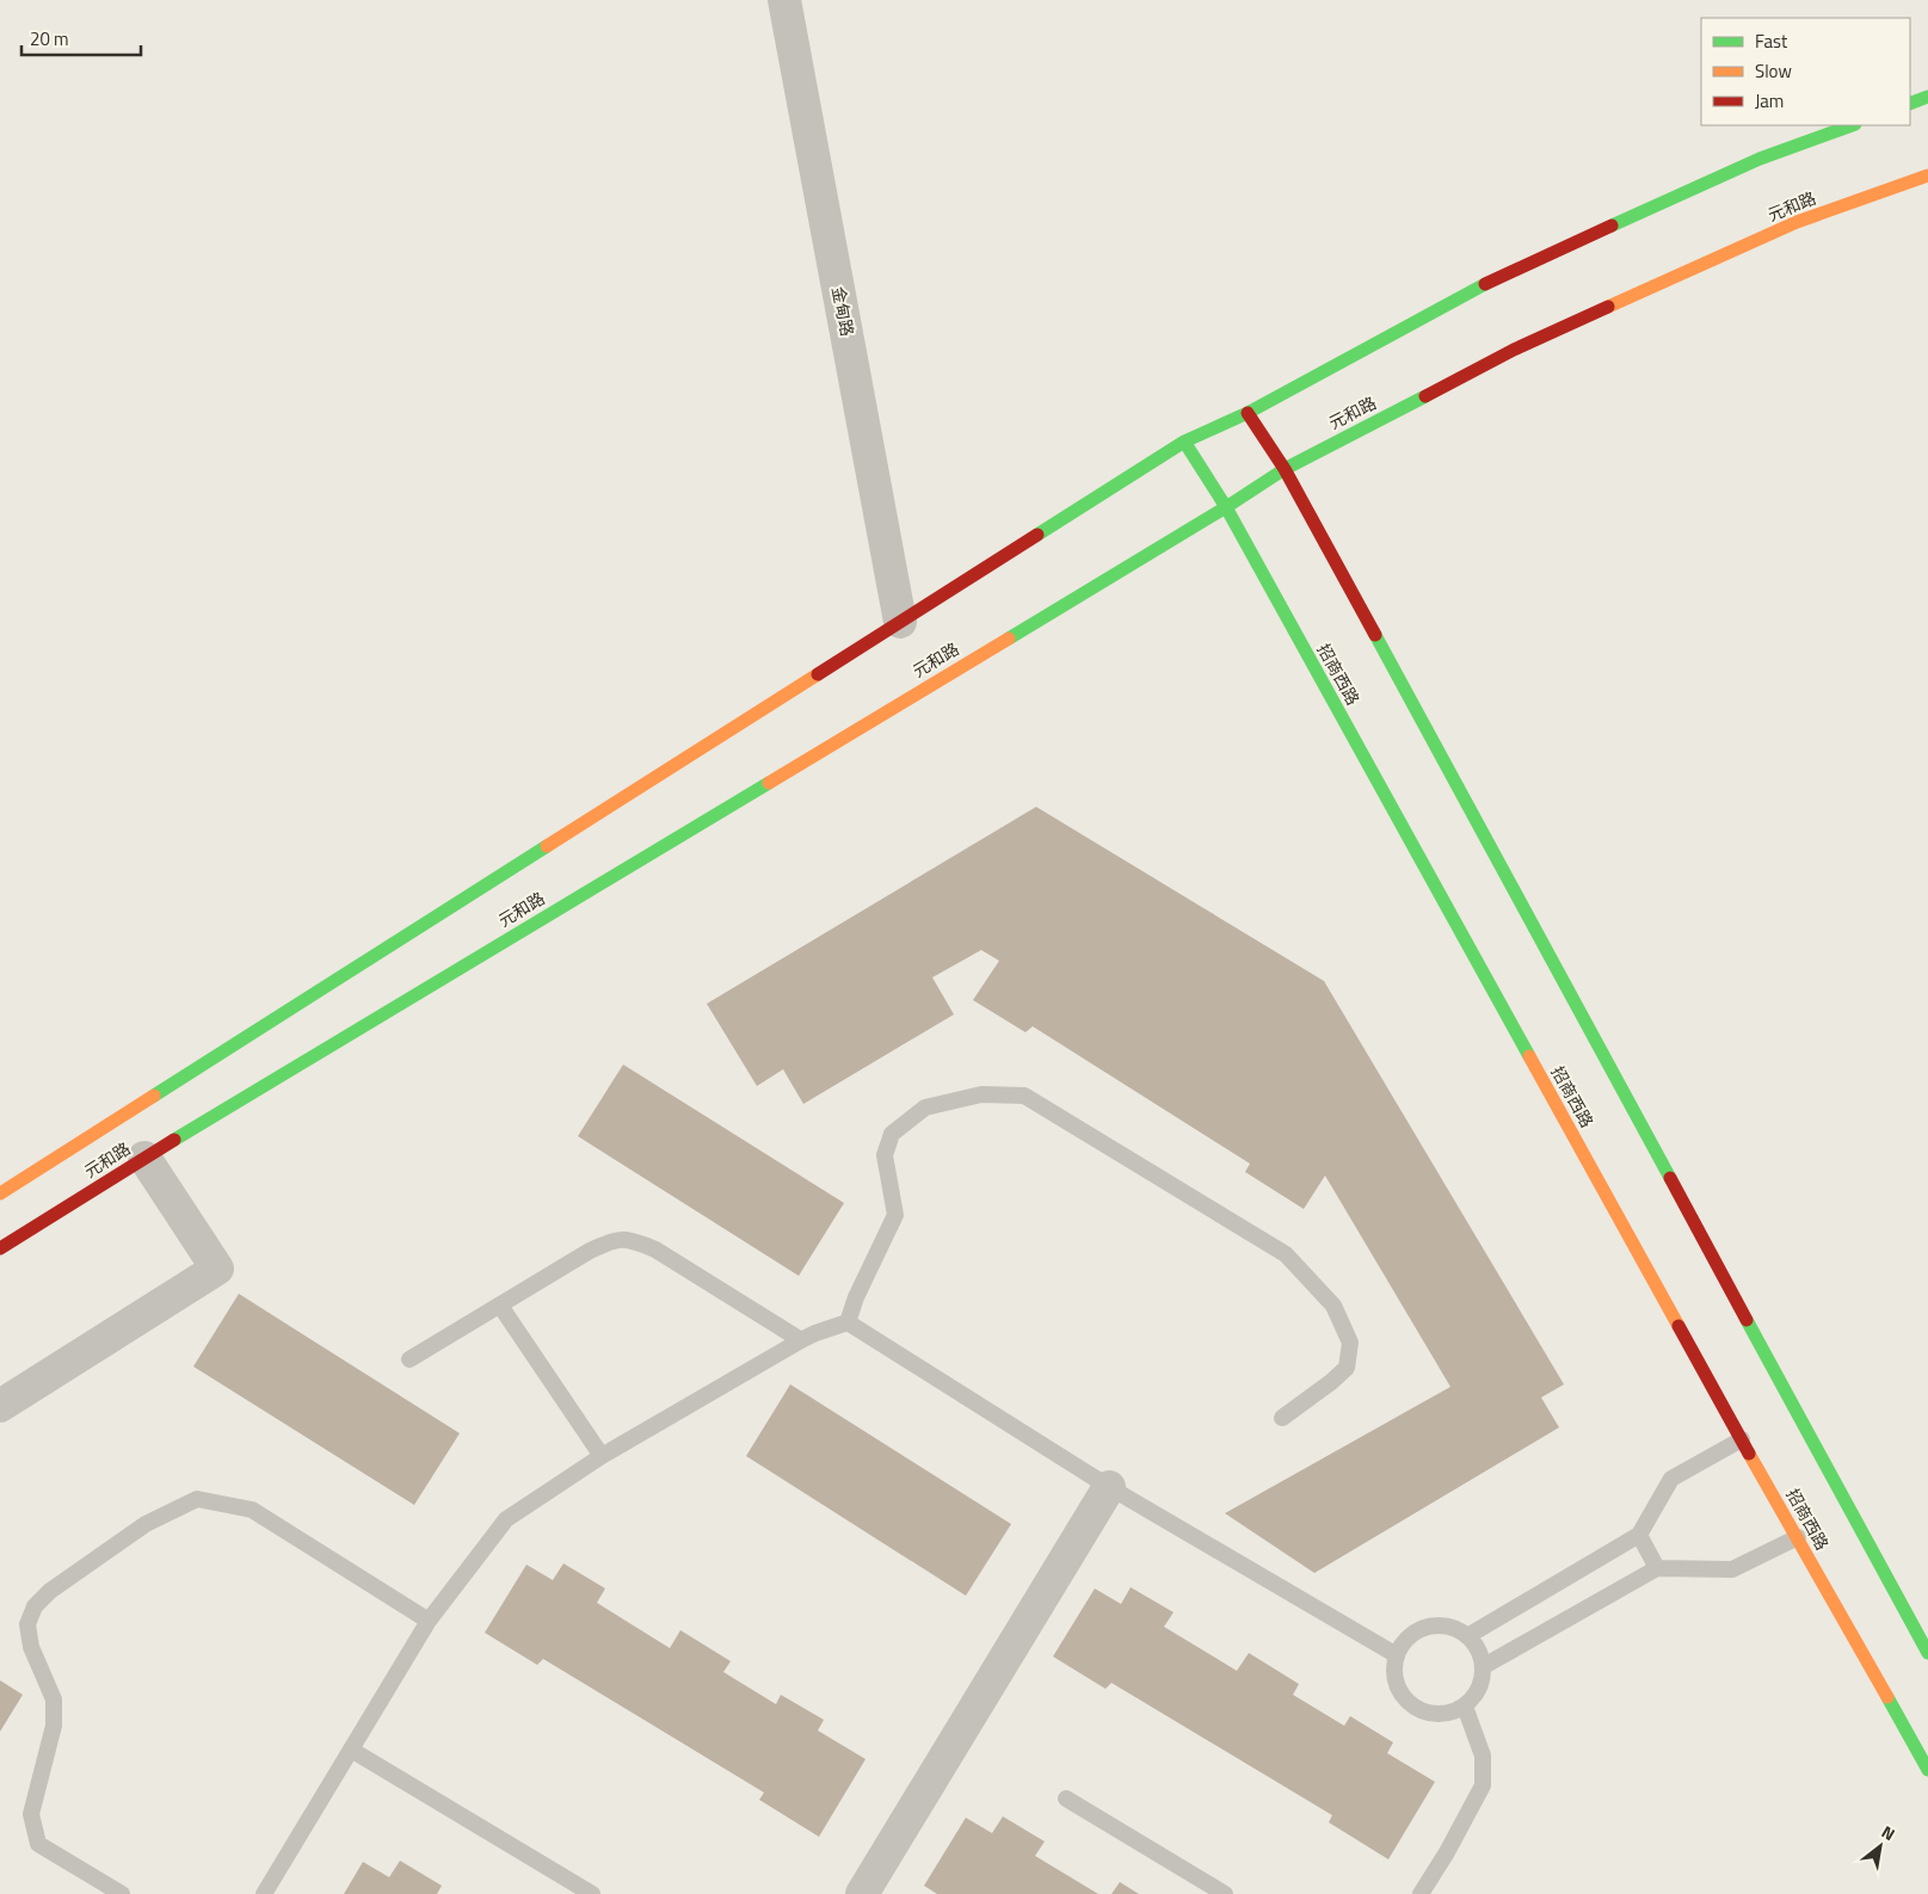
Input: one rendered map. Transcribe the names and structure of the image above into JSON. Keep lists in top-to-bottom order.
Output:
{
  "streets": {
    "main road": ["元和路", "招商西路"],
    "street": ["金甸路"]
  },
  "crossings": [
    ["元和路", "金甸路"],
    ["元和路", "招商西路"]
  ],
  "legend": ["Fast", "Slow", "Jam"],
  "scale_bar": "20 m",
  "north": "top right"
}
